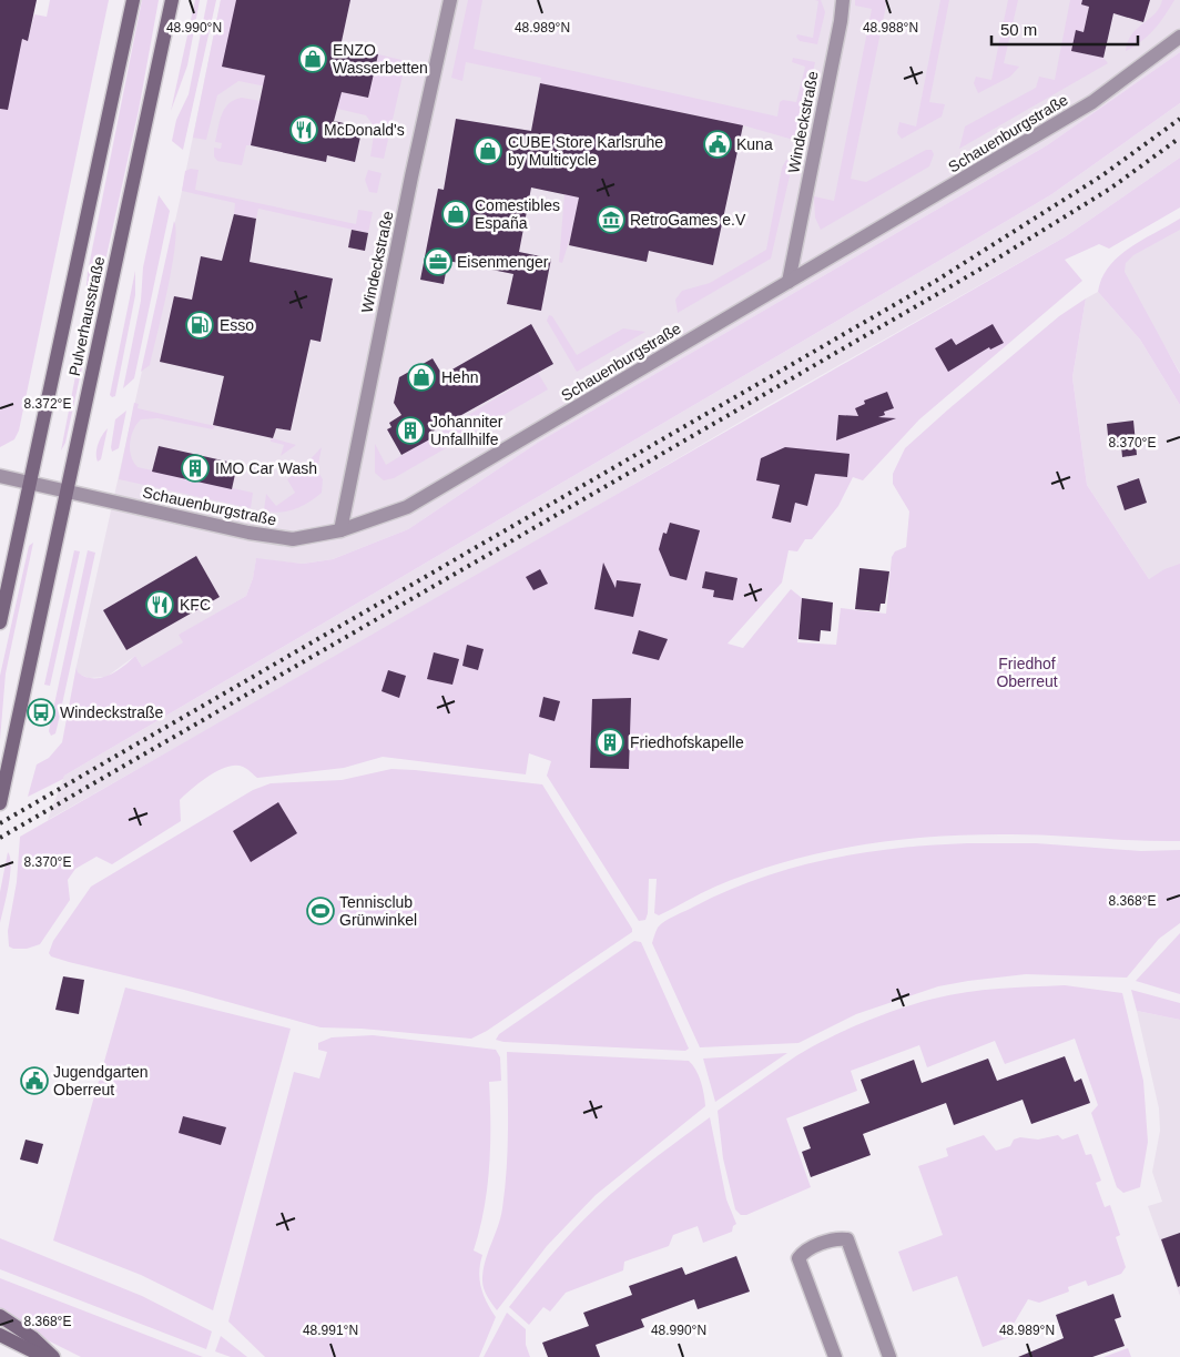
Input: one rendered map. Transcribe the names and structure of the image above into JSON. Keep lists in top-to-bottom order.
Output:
{
  "streets": {
    "main road": ["Pulverhausstraße"],
    "street": ["Windeckstraße", "Schauenburgstraße"]
  },
  "crossings": [
    ["Windeckstraße", "Schauenburgstraße"],
    ["Schauenburgstraße", "Pulverhausstraße"]
  ],
  "parks": ["Friedhof Oberreut"],
  "places": {
    "shop": [
      "ENZO Wasserbetten",
      "CUBE Store Karlsruhe by Multicycle",
      "Comestibles España",
      "Hehn"
    ],
    "restaurant": ["McDonald's", "KFC"],
    "public building": ["Kuna", "Jugendgarten Oberreut"],
    "museum": ["RetroGames e.V"],
    "office": ["Eisenmenger"],
    "fuel station": ["Esso"],
    "building": ["Johanniter Unfallhilfe", "IMO Car Wash", "Friedhofskapelle"],
    "bus stop": ["Windeckstraße"],
    "sports": ["Tennisclub Grünwinkel"]
  },
  "scale_bar": "50 m",
  "coordinates": [
    "48.988°N",
    "48.990°N",
    "48.989°N",
    "8.372°E",
    "8.370°E",
    "8.368°E",
    "48.991°N"
  ]
}
